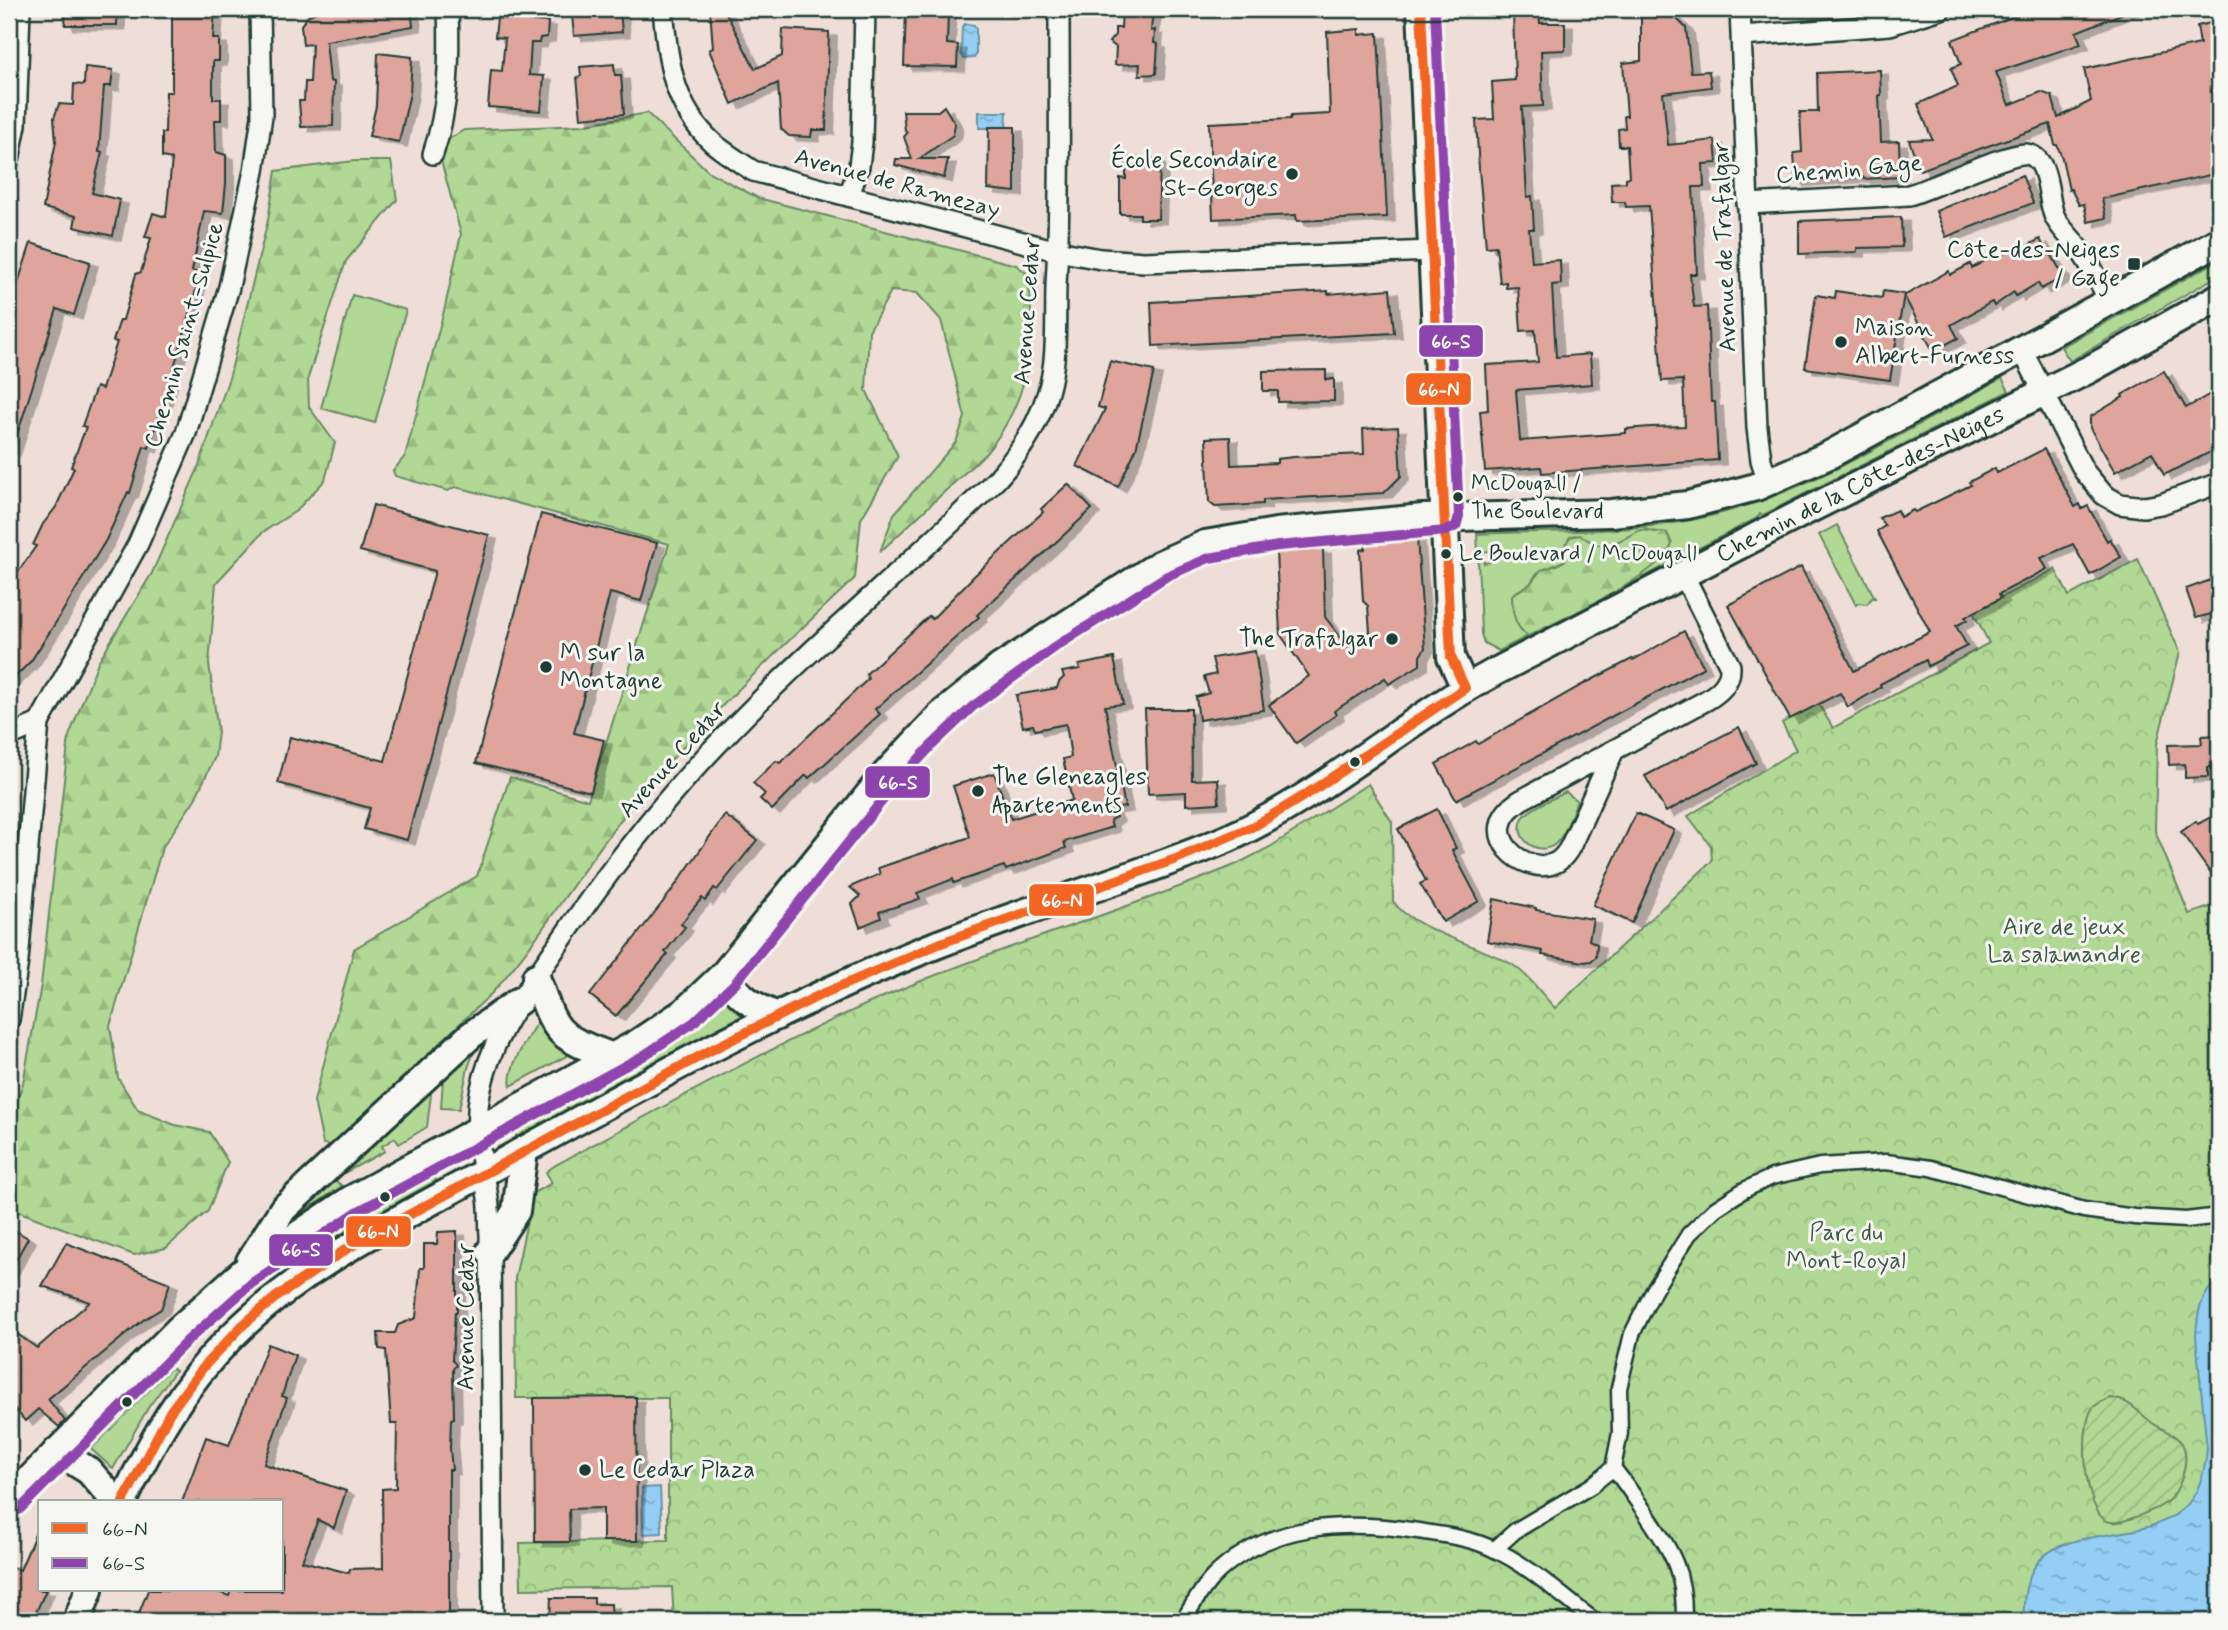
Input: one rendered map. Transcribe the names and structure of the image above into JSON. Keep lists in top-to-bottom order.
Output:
{
  "streets": {
    "main road": ["Chemin de la Côte-des-Neiges"],
    "street": [
      "Chemin Gage",
      "Avenue de Ramezay",
      "Avenue de Trafalgar",
      "Avenue Cedar",
      "Chemin Saint-Sulpice"
    ]
  },
  "crossings": [
    ["Chemin Gage", "Avenue de Trafalgar"],
    ["Chemin Gage", "Chemin de la Côte-des-Neiges"],
    ["Avenue de Ramezay", "Avenue Cedar"],
    ["Avenue de Trafalgar", "Chemin de la Côte-des-Neiges"],
    ["Avenue Cedar", "Chemin de la Côte-des-Neiges"]
  ],
  "parks": ["Aire de jeux La salamandre", "Parc du Mont-Royal"],
  "places": {
    "other": [
      "École Secondaire St-Georges",
      "Maison Albert-Furness",
      "McDougall / The Boulevard",
      "Le Boulevard / McDougall",
      "The Trafalgar",
      "M sur la Montagne",
      "The Gleneagles Apartements",
      "Le Cedar Plaza"
    ],
    "transit": ["Côte-des-Neiges / Gage"]
  },
  "lines": ["transit line 66-N", "transit line 66-S"],
  "legend": ["66-N", "66-S"]
}
